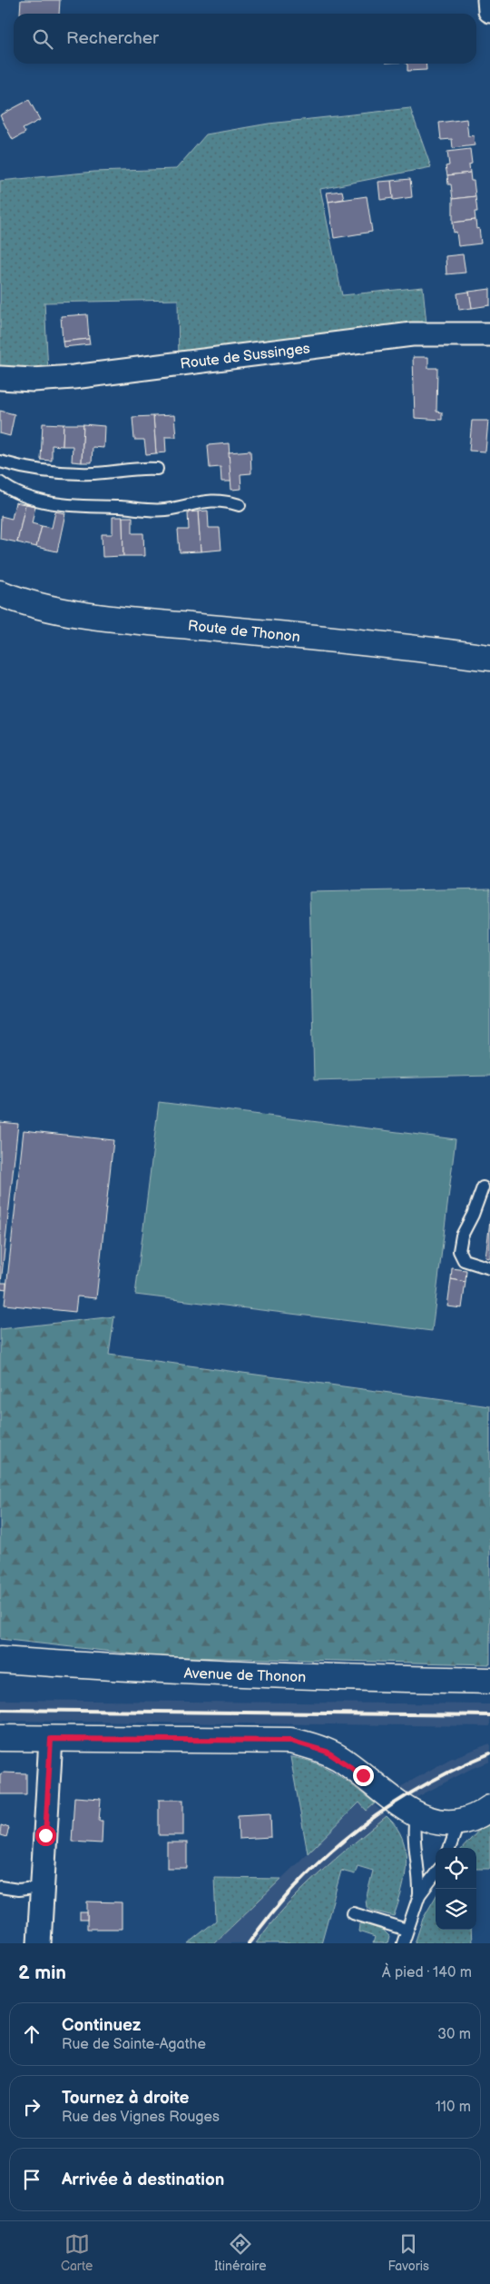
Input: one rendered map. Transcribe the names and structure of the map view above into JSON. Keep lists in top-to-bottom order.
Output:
{
  "streets": {
    "main road": ["Route de Thonon", "Avenue de Thonon"],
    "street": ["Route de Sussinges"]
  },
  "page": {
    "search": "Rechercher",
    "heading": ["2 min", "À pied · 140 m"],
    "list": [
      ["Continuez", "Rue de Sainte-Agathe", "30 m"],
      ["Tournez à droite", "Rue des Vignes Rouges", "110 m"],
      "Arrivée à destination"
    ],
    "nav": ["Carte", "Itinéraire", "Favoris"]
  }
}
